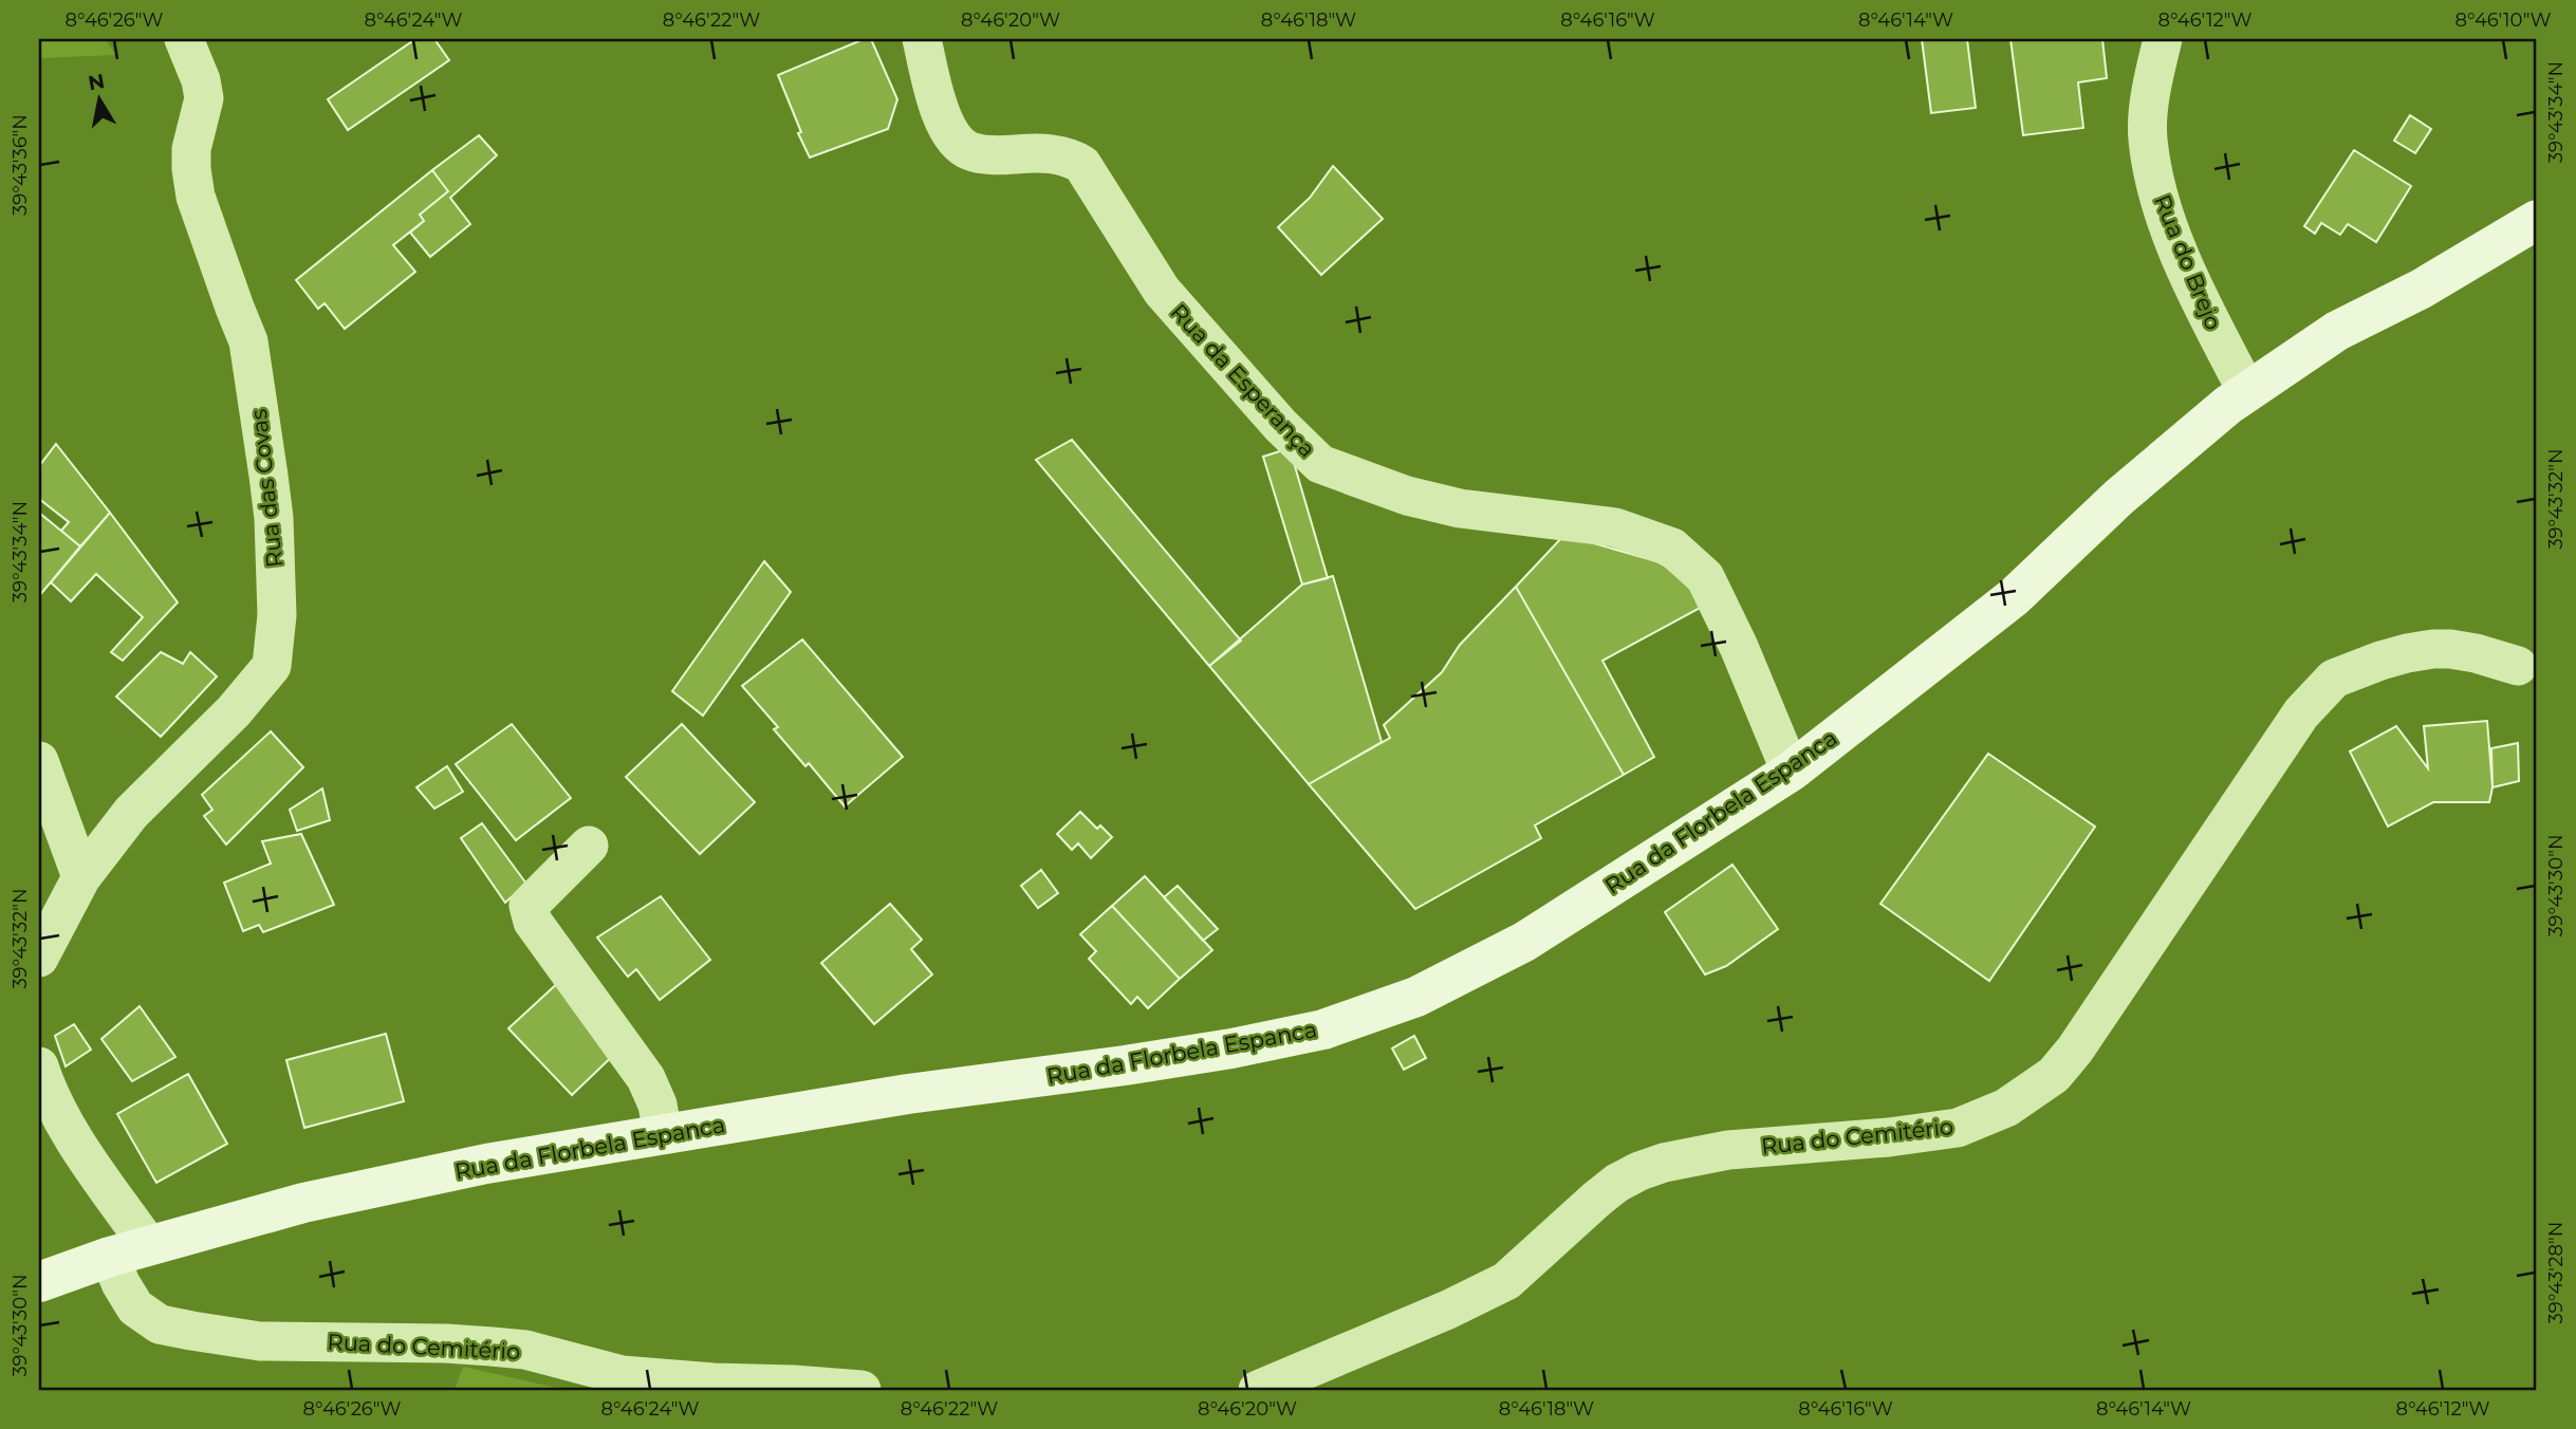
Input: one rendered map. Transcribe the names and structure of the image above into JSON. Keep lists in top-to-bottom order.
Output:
{
  "streets": {
    "street": [
      "Rua do Brejo",
      "Rua da Esperança",
      "Rua das Covas",
      "Rua da Florbela Espanca",
      "Rua do Cemitério"
    ]
  },
  "crossings": [
    ["Rua do Brejo", "Rua da Florbela Espanca"],
    ["Rua da Esperança", "Rua da Florbela Espanca"],
    ["Rua da Florbela Espanca", "Rua do Cemitério"]
  ],
  "north": "top",
  "coordinates": [
    "8°46'26\"W",
    "8°46'24\"W",
    "8°46'22\"W",
    "8°46'20\"W",
    "8°46'18\"W",
    "8°46'16\"W",
    "8°46'14\"W",
    "8°46'12\"W",
    "8°46'10\"W",
    "39°43'34\"N",
    "39°43'36\"N",
    "39°43'32\"N",
    "39°43'30\"N",
    "39°43'28\"N"
  ]
}
